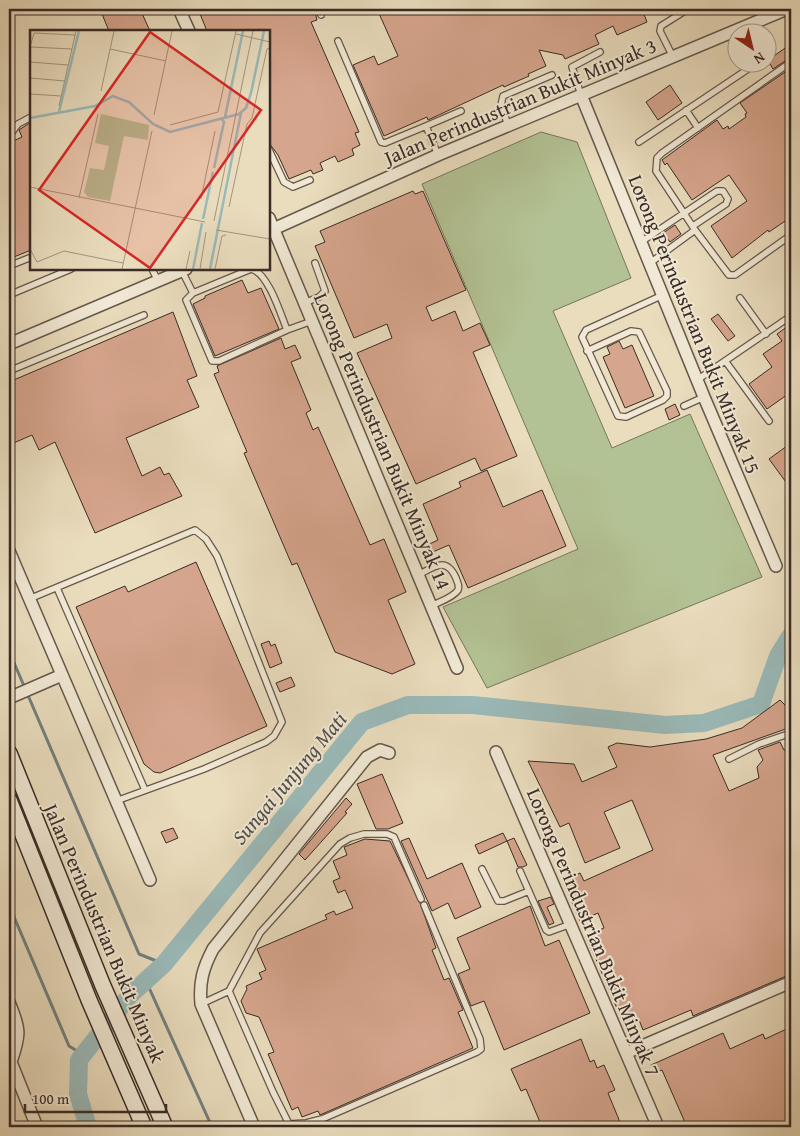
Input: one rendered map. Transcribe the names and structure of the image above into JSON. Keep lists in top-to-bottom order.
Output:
{
  "streets": {
    "main road": ["Jalan Perindustrian Bukit Minyak"],
    "street": [
      "Jalan Perindustrian Bukit Minyak 3",
      "Lorong Perindustrian Bukit Minyak 15",
      "Lorong Perindustrian Bukit Minyak 14",
      "Lorong Perindustrian Bukit Minyak 7"
    ]
  },
  "crossings": [
    ["Jalan Perindustrian Bukit Minyak 3", "Lorong Perindustrian Bukit Minyak 15"],
    ["Jalan Perindustrian Bukit Minyak 3", "Lorong Perindustrian Bukit Minyak 14"]
  ],
  "water": ["Sungai Junjung Mati"],
  "scale_bar": "100 m",
  "north": "bottom right"
}
